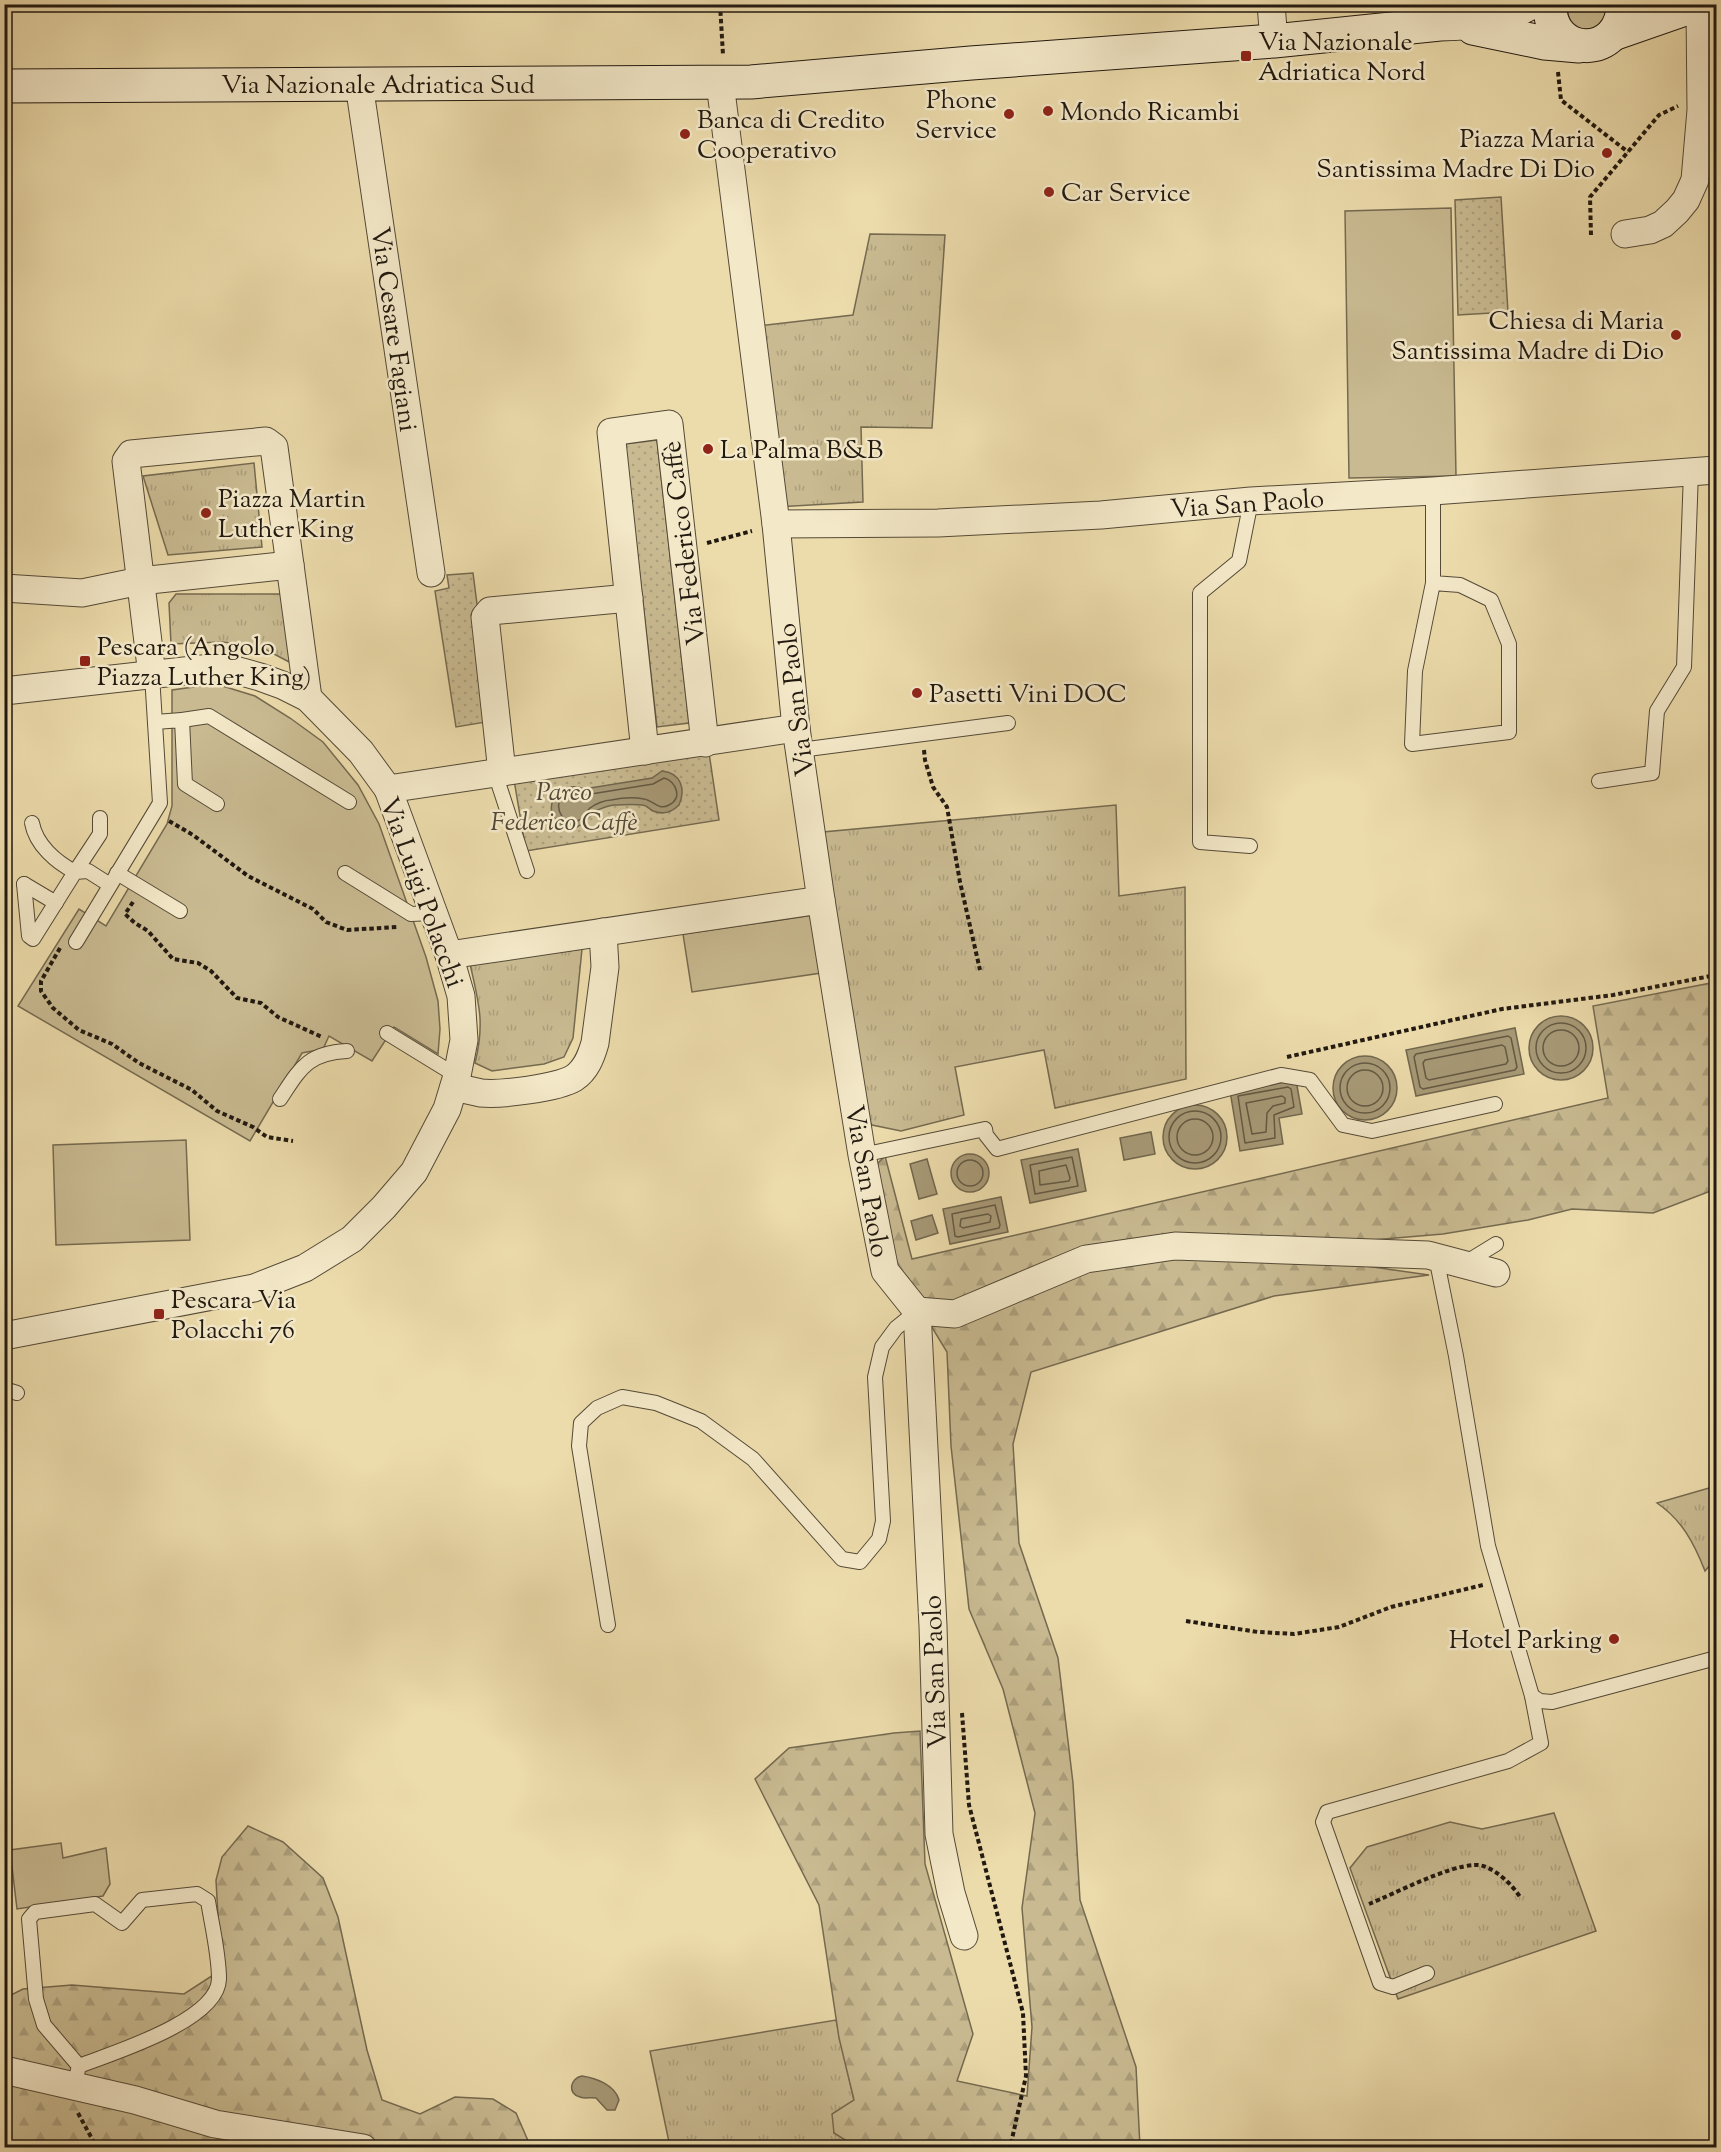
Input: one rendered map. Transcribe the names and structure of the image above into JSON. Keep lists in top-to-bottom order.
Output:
{
  "streets": {
    "main road": ["Via Nazionale Adriatica Sud"],
    "street": [
      "Via Cesare Fagiani",
      "Via San Paolo",
      "Via Federico Caffè",
      "Via Luigi Polacchi"
    ]
  },
  "crossings": [
    ["Via Nazionale Adriatica Sud", "Via Cesare Fagiani"],
    ["Via Nazionale Adriatica Sud", "Via San Paolo"]
  ],
  "parks": ["Parco Federico Caffè"],
  "places": {
    "transit": ["Via Nazionale Adriatica Nord", "Pescara (Angolo Piazza Luther King)", "Pescara Via Polacchi 76"],
    "other": [
      "Mondo Ricambi",
      "Phone Service",
      "Banca di Credito Cooperativo",
      "Piazza Maria Santissima Madre Di Dio",
      "Car Service",
      "Chiesa di Maria Santissima Madre di Dio",
      "La Palma B&B",
      "Piazza Martin Luther King",
      "Pasetti Vini DOC",
      "Hotel Parking"
    ]
  }
}
